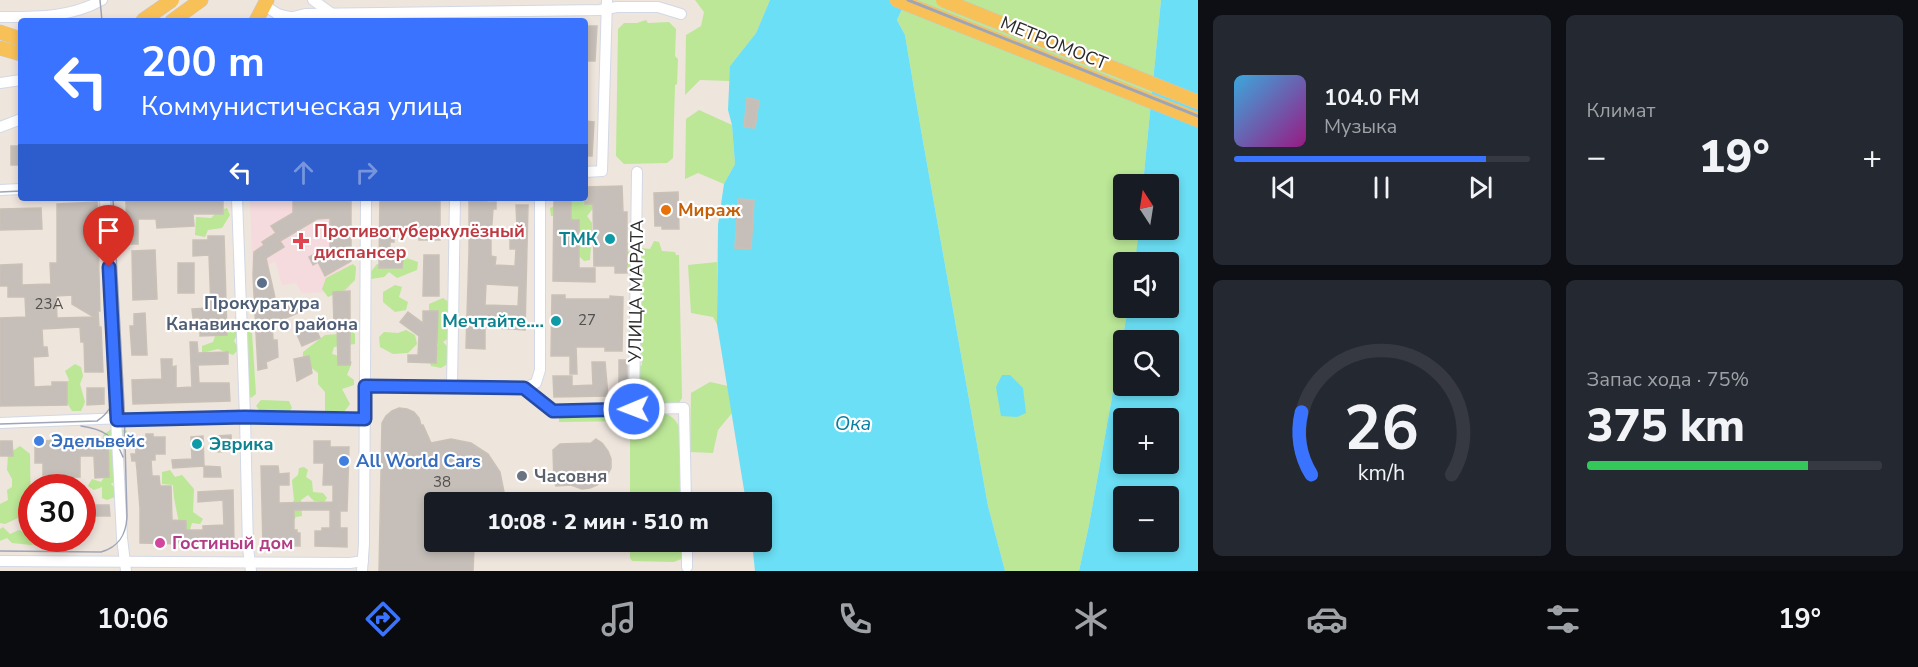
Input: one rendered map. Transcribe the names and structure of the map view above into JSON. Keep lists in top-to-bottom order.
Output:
{
  "streets": {
    "main road": ["МЕТРОМОСТ"],
    "street": ["УЛИЦА МАРАТА"]
  },
  "water": ["Ока"],
  "places": {
    "other": [
      "Мираж",
      "ТМК",
      "Прокуратура Канавинского района",
      "Мечтайте....",
      "Эдельвейс",
      "Эврика",
      "All World Cars",
      "Часовня",
      "Гостиный дом"
    ],
    "health": ["Противотуберкулёзный диспансер"]
  },
  "house_numbers": ["23А", "27", "38"],
  "north": "top",
  "page": {
    "tile": [
      "Климат",
      ["Запас хода · 75%", "375 km"]
    ],
    "turn": ["200 m", "Коммунистическая улица"],
    "song": ["104.0 FM", "Музыка"],
    "heat": ["−", "19°", "+"],
    "map_buttons": ["+", "−"],
    "limit": "30",
    "trip": "10:08 · 2 мин · 510 m",
    "tabs": ["10:06", "19°"],
    "gauge": ["26", "km/h"]
  }
}
